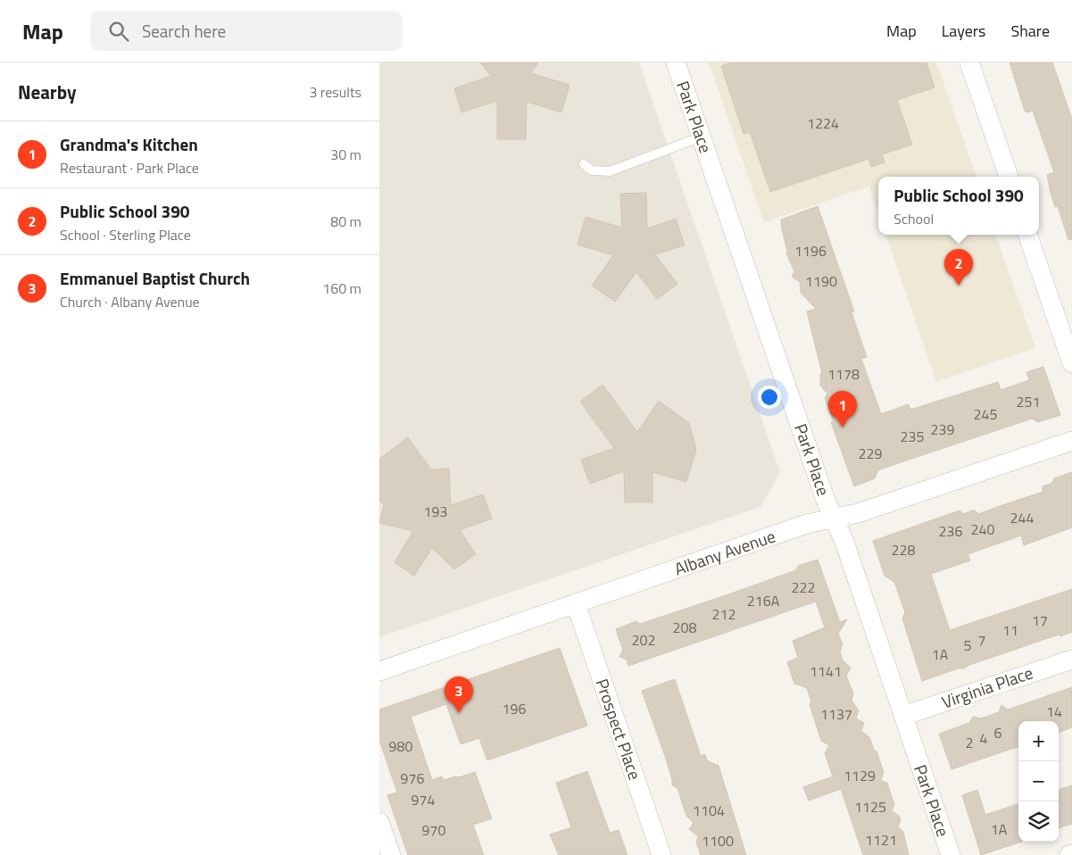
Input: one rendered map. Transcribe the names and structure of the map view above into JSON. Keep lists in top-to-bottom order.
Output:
{
  "streets": {
    "street": [
      "Park Place",
      "Albany Avenue",
      "Virginia Place",
      "Prospect Place"
    ]
  },
  "crossings": [
    ["Park Place", "Albany Avenue"],
    ["Park Place", "Virginia Place"],
    ["Albany Avenue", "Prospect Place"]
  ],
  "house_numbers": [
    "1224",
    "1196",
    "1190",
    "1178",
    "251",
    "245",
    "239",
    "235",
    "229",
    "193",
    "244",
    "240",
    "236",
    "228",
    "222",
    "216A",
    "212",
    "17",
    "208",
    "11",
    "202",
    "7",
    "5",
    "1A",
    "1141",
    "196",
    "14",
    "1137",
    "6",
    "4",
    "2",
    "980",
    "1129",
    "976",
    "974",
    "1125",
    "1104",
    "1A",
    "970",
    "1121",
    "1100"
  ],
  "page": {
    "header": "Map",
    "search": "Search here",
    "nav": ["Map", "Layers", "Share"],
    "heading": ["Nearby", "3 results"],
    "list": [
      {
        "mark": "1",
        "name": "Grandma's Kitchen",
        "note": "Restaurant · Park Place",
        "value": "30 m"
      },
      {
        "mark": "2",
        "name": "Public School 390",
        "note": "School · Sterling Place",
        "value": "80 m"
      },
      {
        "mark": "3",
        "name": "Emmanuel Baptist Church",
        "note": "Church · Albany Avenue",
        "value": "160 m"
      }
    ],
    "popup": ["Public School 390", "School"],
    "pins": ["2", "1", "3"],
    "map_buttons": ["+", "−"]
  }
}
